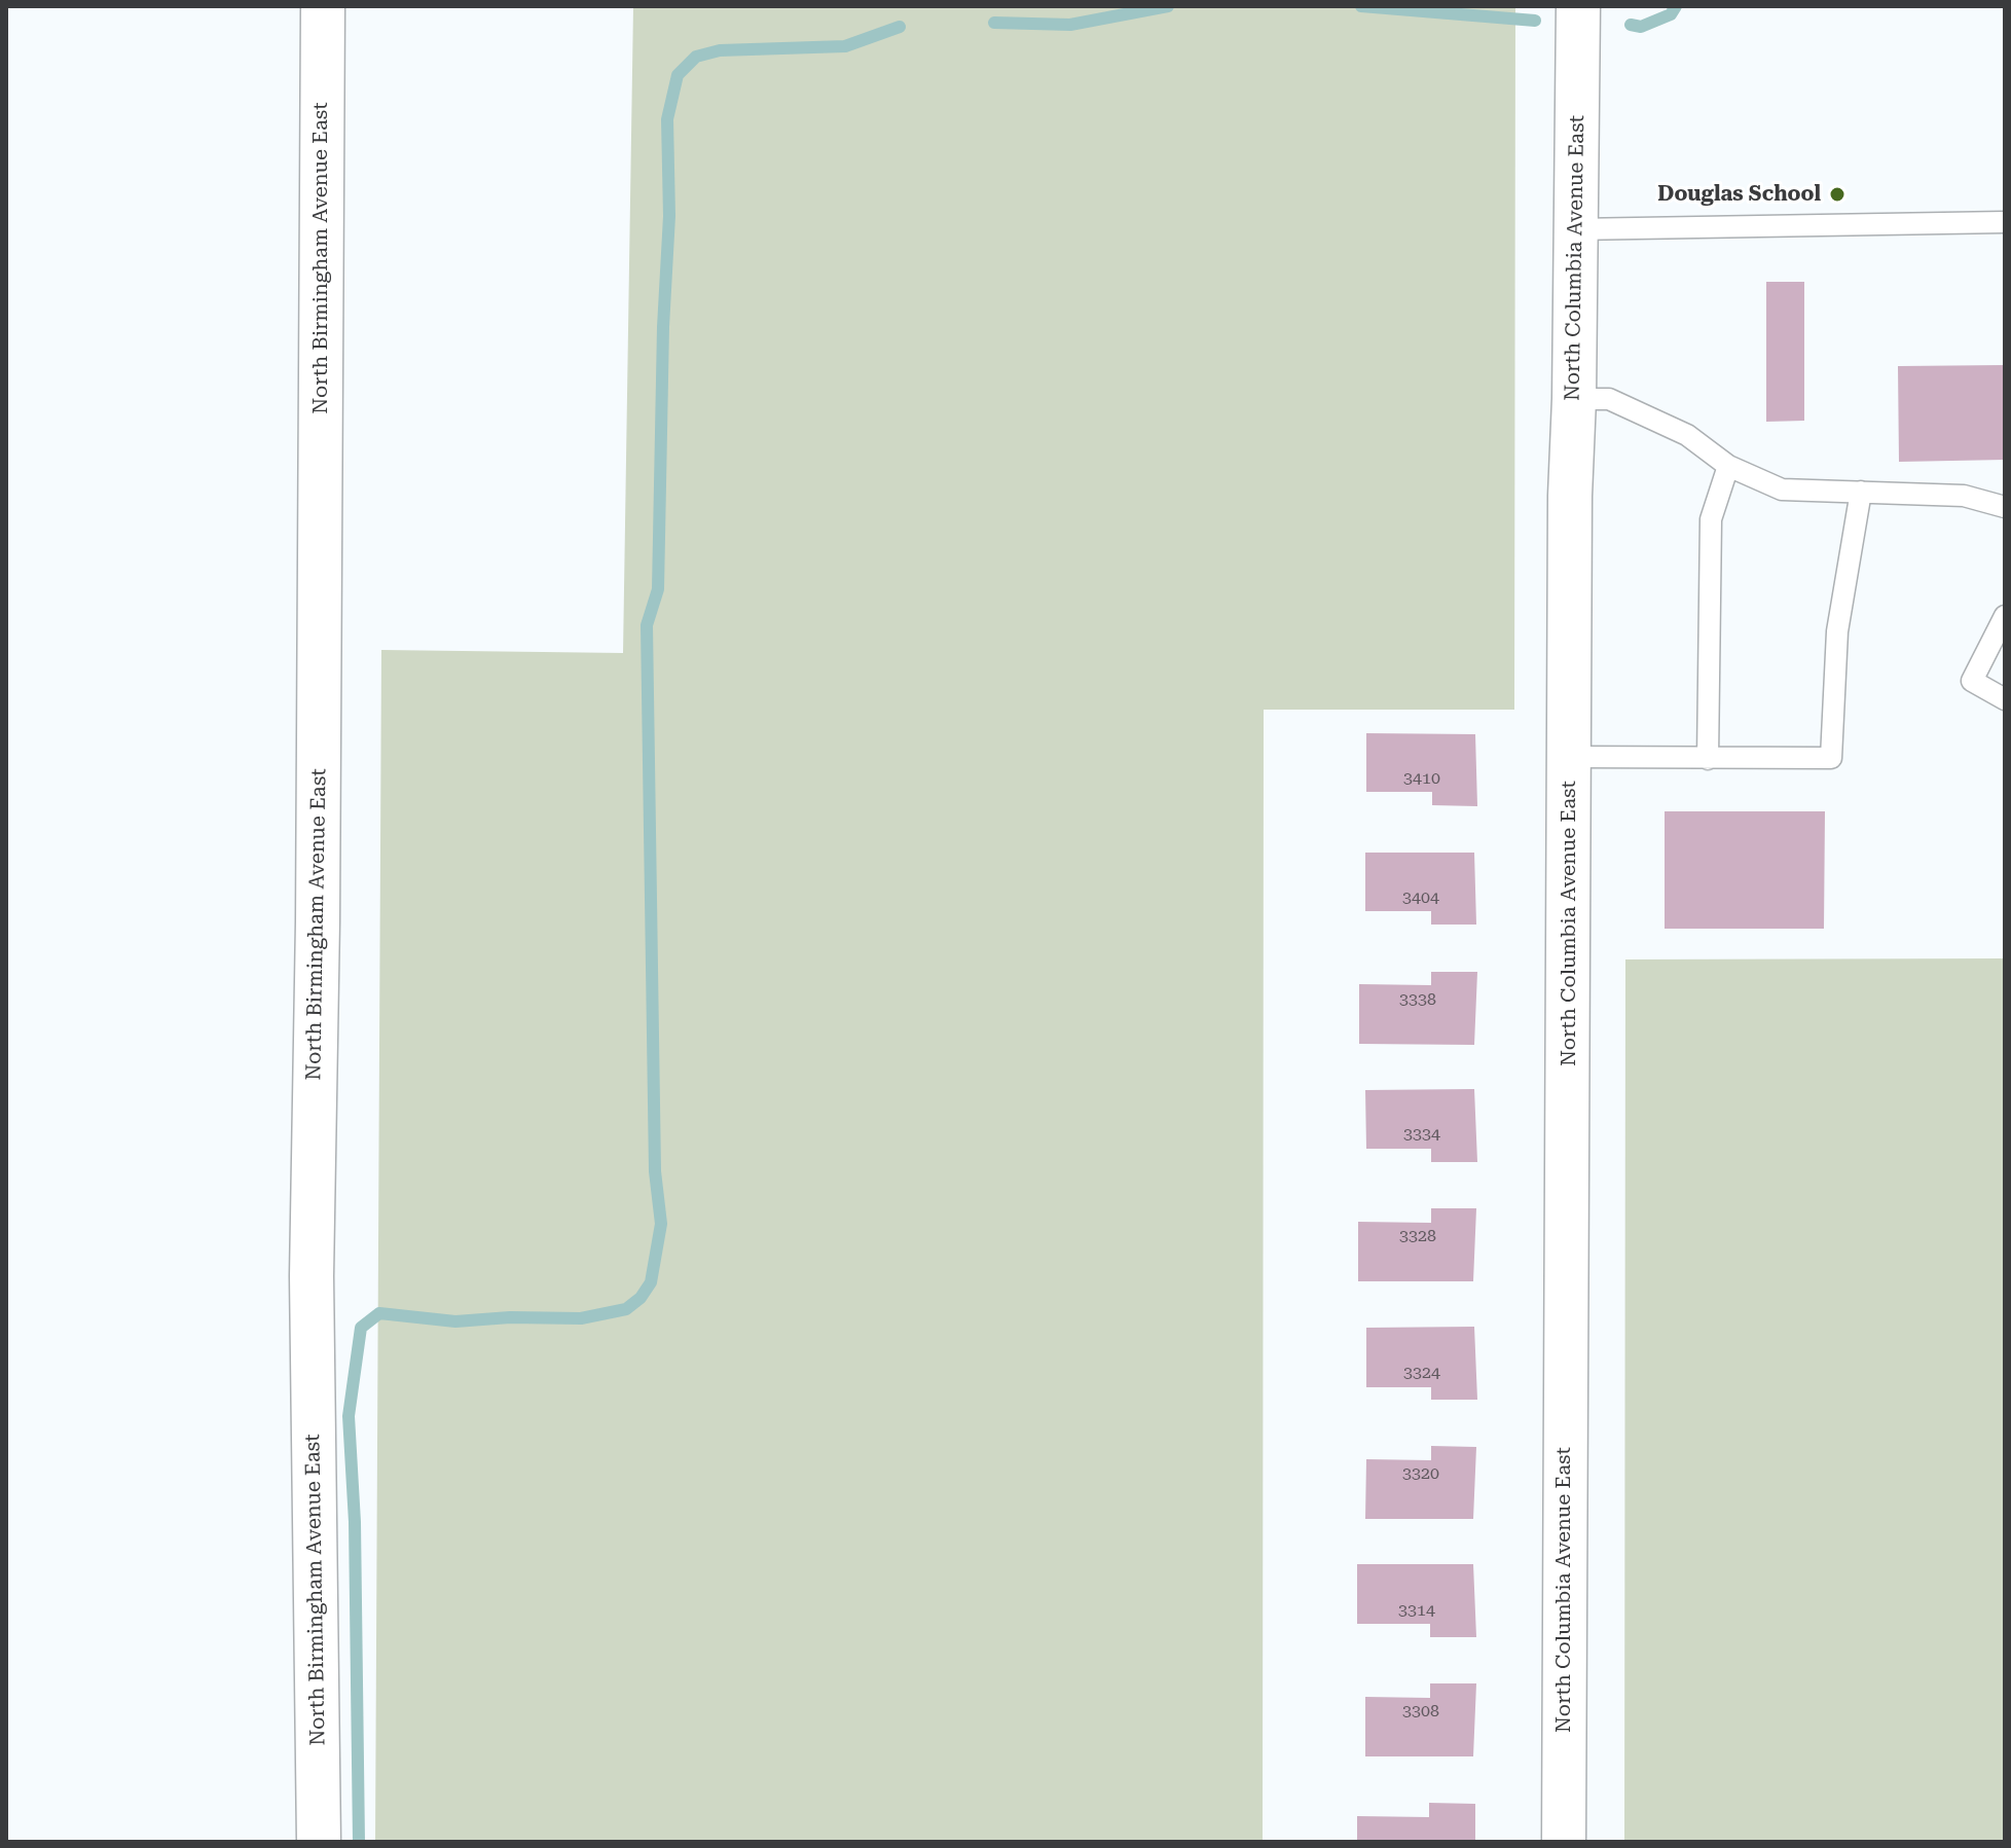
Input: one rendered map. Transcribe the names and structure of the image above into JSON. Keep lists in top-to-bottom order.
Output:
{
  "streets": {
    "street": ["North Birmingham Avenue East", "North Columbia Avenue East"]
  },
  "places": ["Douglas School"],
  "house_numbers": [
    "3410",
    "3404",
    "3338",
    "3334",
    "3328",
    "3324",
    "3320",
    "3314",
    "3308"
  ]
}
